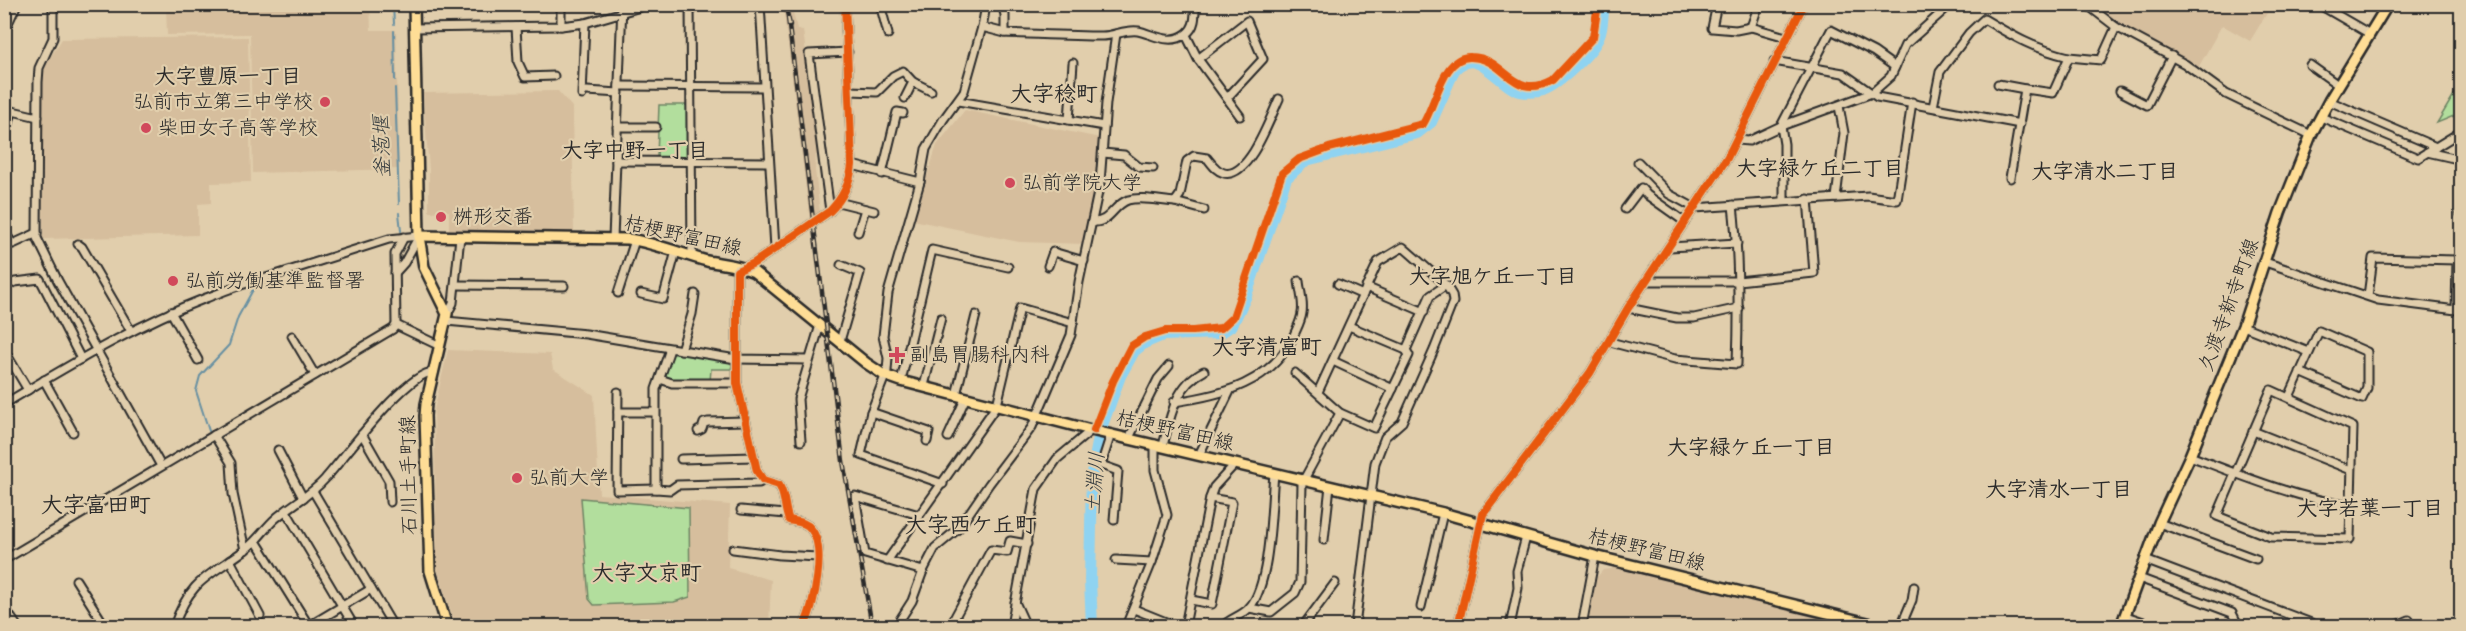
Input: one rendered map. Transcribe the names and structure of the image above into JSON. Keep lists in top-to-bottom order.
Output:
{
  "streets": {
    "main road": ["桔梗野富田線", "久渡寺新寺町線", "石川土手町線"]
  },
  "districts": [
    "大字豊原一丁目",
    "大字稔町",
    "大字中野一丁目",
    "大字緑ケ丘二丁目",
    "大字清水二丁目",
    "大字旭ケ丘一丁目",
    "大字清富町",
    "大字緑ケ丘一丁目",
    "大字清水一丁目",
    "大字富田町",
    "大字若葉一丁目",
    "大字西ケ丘町",
    "大字文京町"
  ],
  "water": ["釜萢堰", "土淵川"],
  "places": {
    "other": [
      "弘前市立第三中学校",
      "柴田女子高等学校",
      "弘前学院大学",
      "桝形交番",
      "弘前労働基準監督署",
      "弘前大学"
    ],
    "health": ["副島胃腸科内科"]
  }
}
